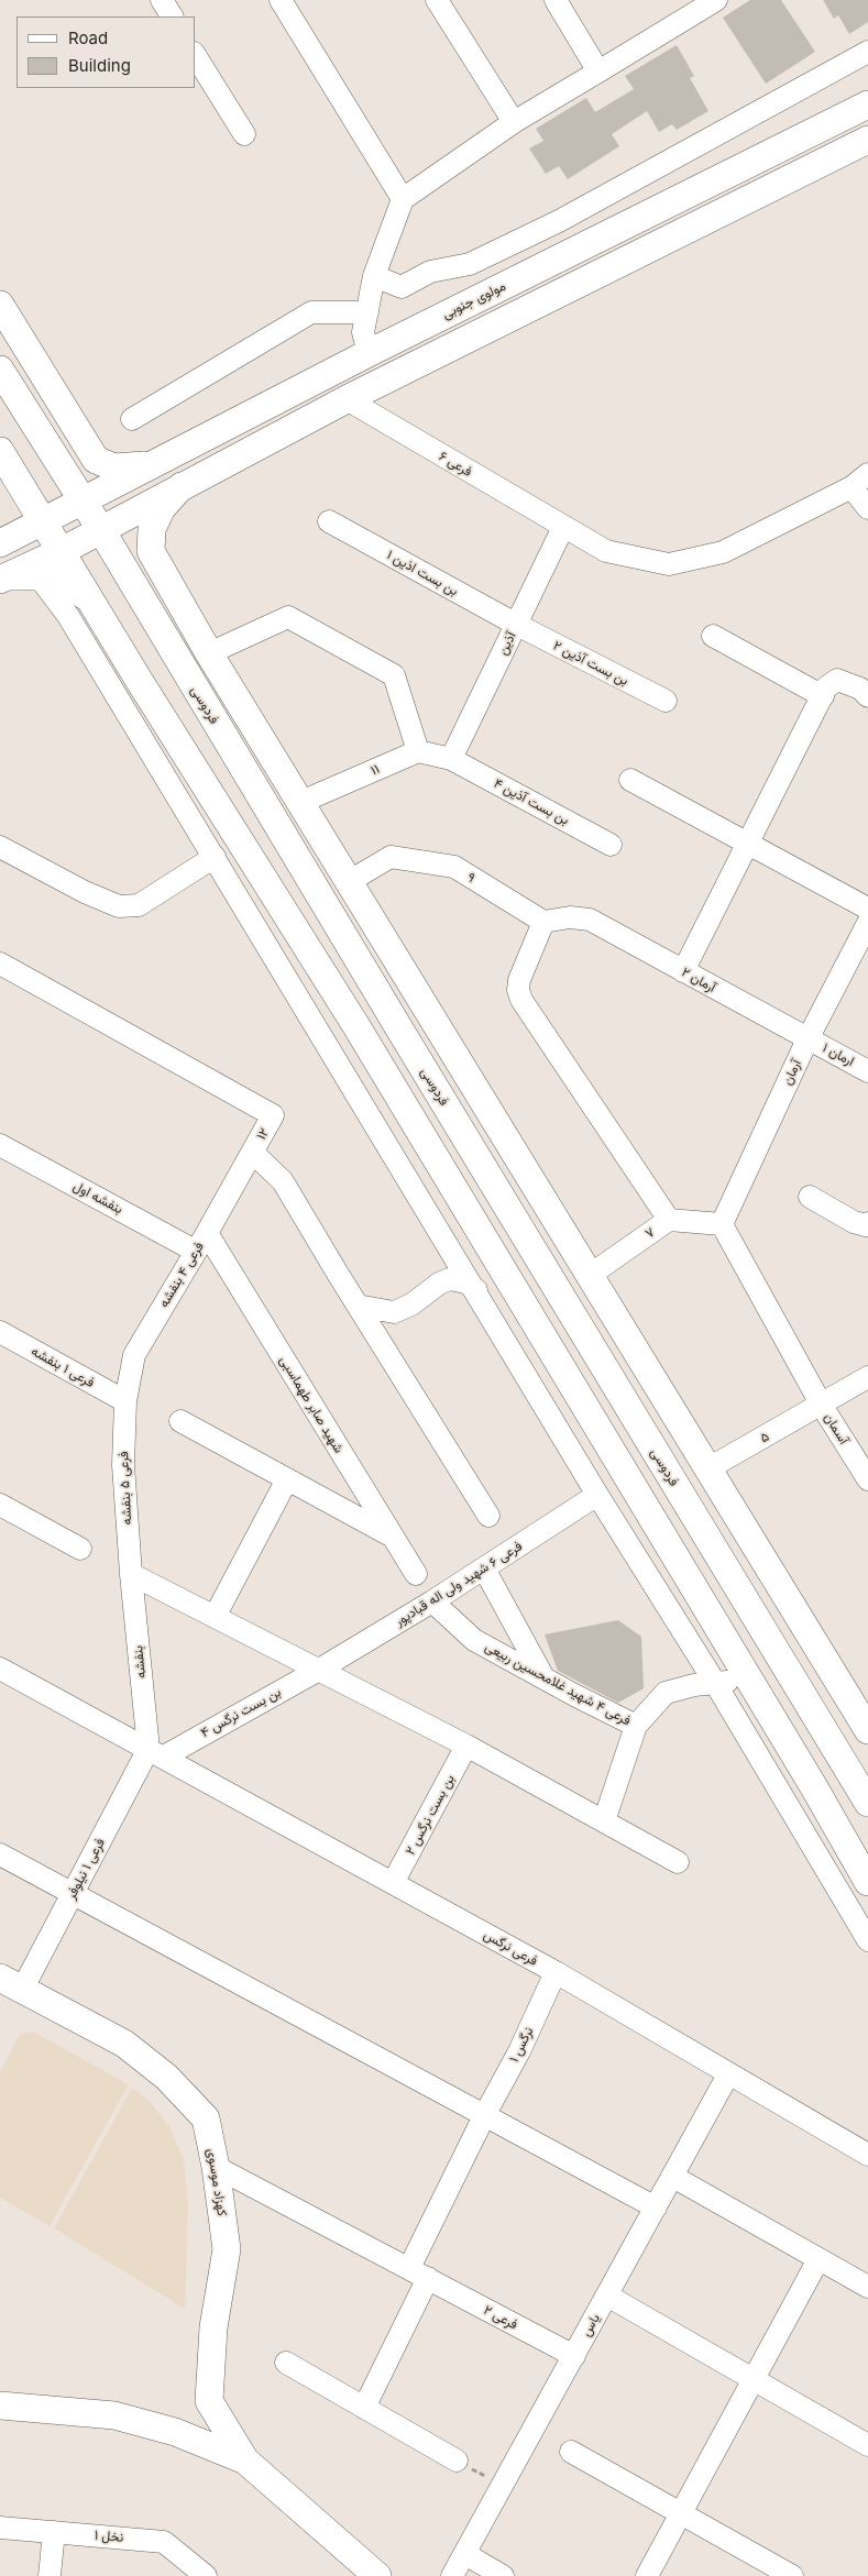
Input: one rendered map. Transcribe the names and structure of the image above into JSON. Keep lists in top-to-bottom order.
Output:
{
  "streets": {
    "street": [
      "مولوی جنوبی",
      "فرعی ۶",
      "بن بست اذین ۱",
      "آذین",
      "بن بست آذین ۲",
      "فردوسی",
      "۱۱",
      "بن بست آذین ۴",
      "۹",
      "آرمان ۲",
      "ارمان ۱",
      "آرمان",
      "۱۲",
      "بنفشه اول",
      "۷",
      "فرعی ۴ بنفشه",
      "فرعی ۱ بنفشه",
      "شهید صابر طهماسبی",
      "آسمان",
      "۵",
      "فرعی ۵ بنفشه",
      "فرعی ۶ شهید ولی اله قبادپور",
      "بنفشه",
      "فرعی ۴ شهید غلامحسین ربیعی",
      "بن بست نرگس ۴",
      "بن بست نرگس ۲",
      "فرعی ۱ نیلوفر",
      "فرعی نرگس",
      "نرگس ۱",
      "کهزاد موسوی",
      "فرعی ۲",
      "یاس",
      "نخل ۱"
    ]
  },
  "crossings": [
    ["مولوی جنوبی", "فردوسی"],
    ["فرعی ۶", "آذین"],
    ["بن بست اذین ۱", "آذین"],
    ["بن بست اذین ۱", "بن بست آذین ۲"],
    ["آذین", "بن بست آذین ۲"],
    ["آذین", "بن بست آذین ۴"],
    ["۹", "آرمان ۲"],
    ["آرمان ۲", "ارمان ۱"],
    ["آرمان ۲", "آرمان"],
    ["ارمان ۱", "آرمان"],
    ["آرمان", "۷"],
    ["آرمان", "آسمان"],
    ["۱۲", "فرعی ۴ بنفشه"],
    ["بنفشه اول", "فرعی ۴ بنفشه"],
    ["بنفشه اول", "شهید صابر طهماسبی"],
    ["۷", "آسمان"],
    ["فرعی ۴ بنفشه", "فرعی ۱ بنفشه"],
    ["فرعی ۴ بنفشه", "شهید صابر طهماسبی"],
    ["فرعی ۴ بنفشه", "فرعی ۵ بنفشه"],
    ["فرعی ۱ بنفشه", "فرعی ۵ بنفشه"],
    ["آسمان", "۵"],
    ["فرعی ۵ بنفشه", "بنفشه"],
    ["فرعی ۶ شهید ولی اله قبادپور", "فرعی ۴ شهید غلامحسین ربیعی"],
    ["فرعی ۶ شهید ولی اله قبادپور", "بن بست نرگس ۴"],
    ["بنفشه", "بن بست نرگس ۴"],
    ["بنفشه", "فرعی ۱ نیلوفر"],
    ["بنفشه", "فرعی نرگس"],
    ["بن بست نرگس ۴", "فرعی ۱ نیلوفر"],
    ["بن بست نرگس ۴", "فرعی نرگس"],
    ["بن بست نرگس ۲", "فرعی نرگس"],
    ["فرعی ۱ نیلوفر", "فرعی نرگس"],
    ["فرعی ۱ نیلوفر", "کهزاد موسوی"],
    ["فرعی نرگس", "نرگس ۱"],
    ["فرعی نرگس", "یاس"],
    ["نرگس ۱", "فرعی ۲"],
    ["کهزاد موسوی", "فرعی ۲"],
    ["فرعی ۲", "یاس"]
  ],
  "legend": ["Road", "Building"]
}
